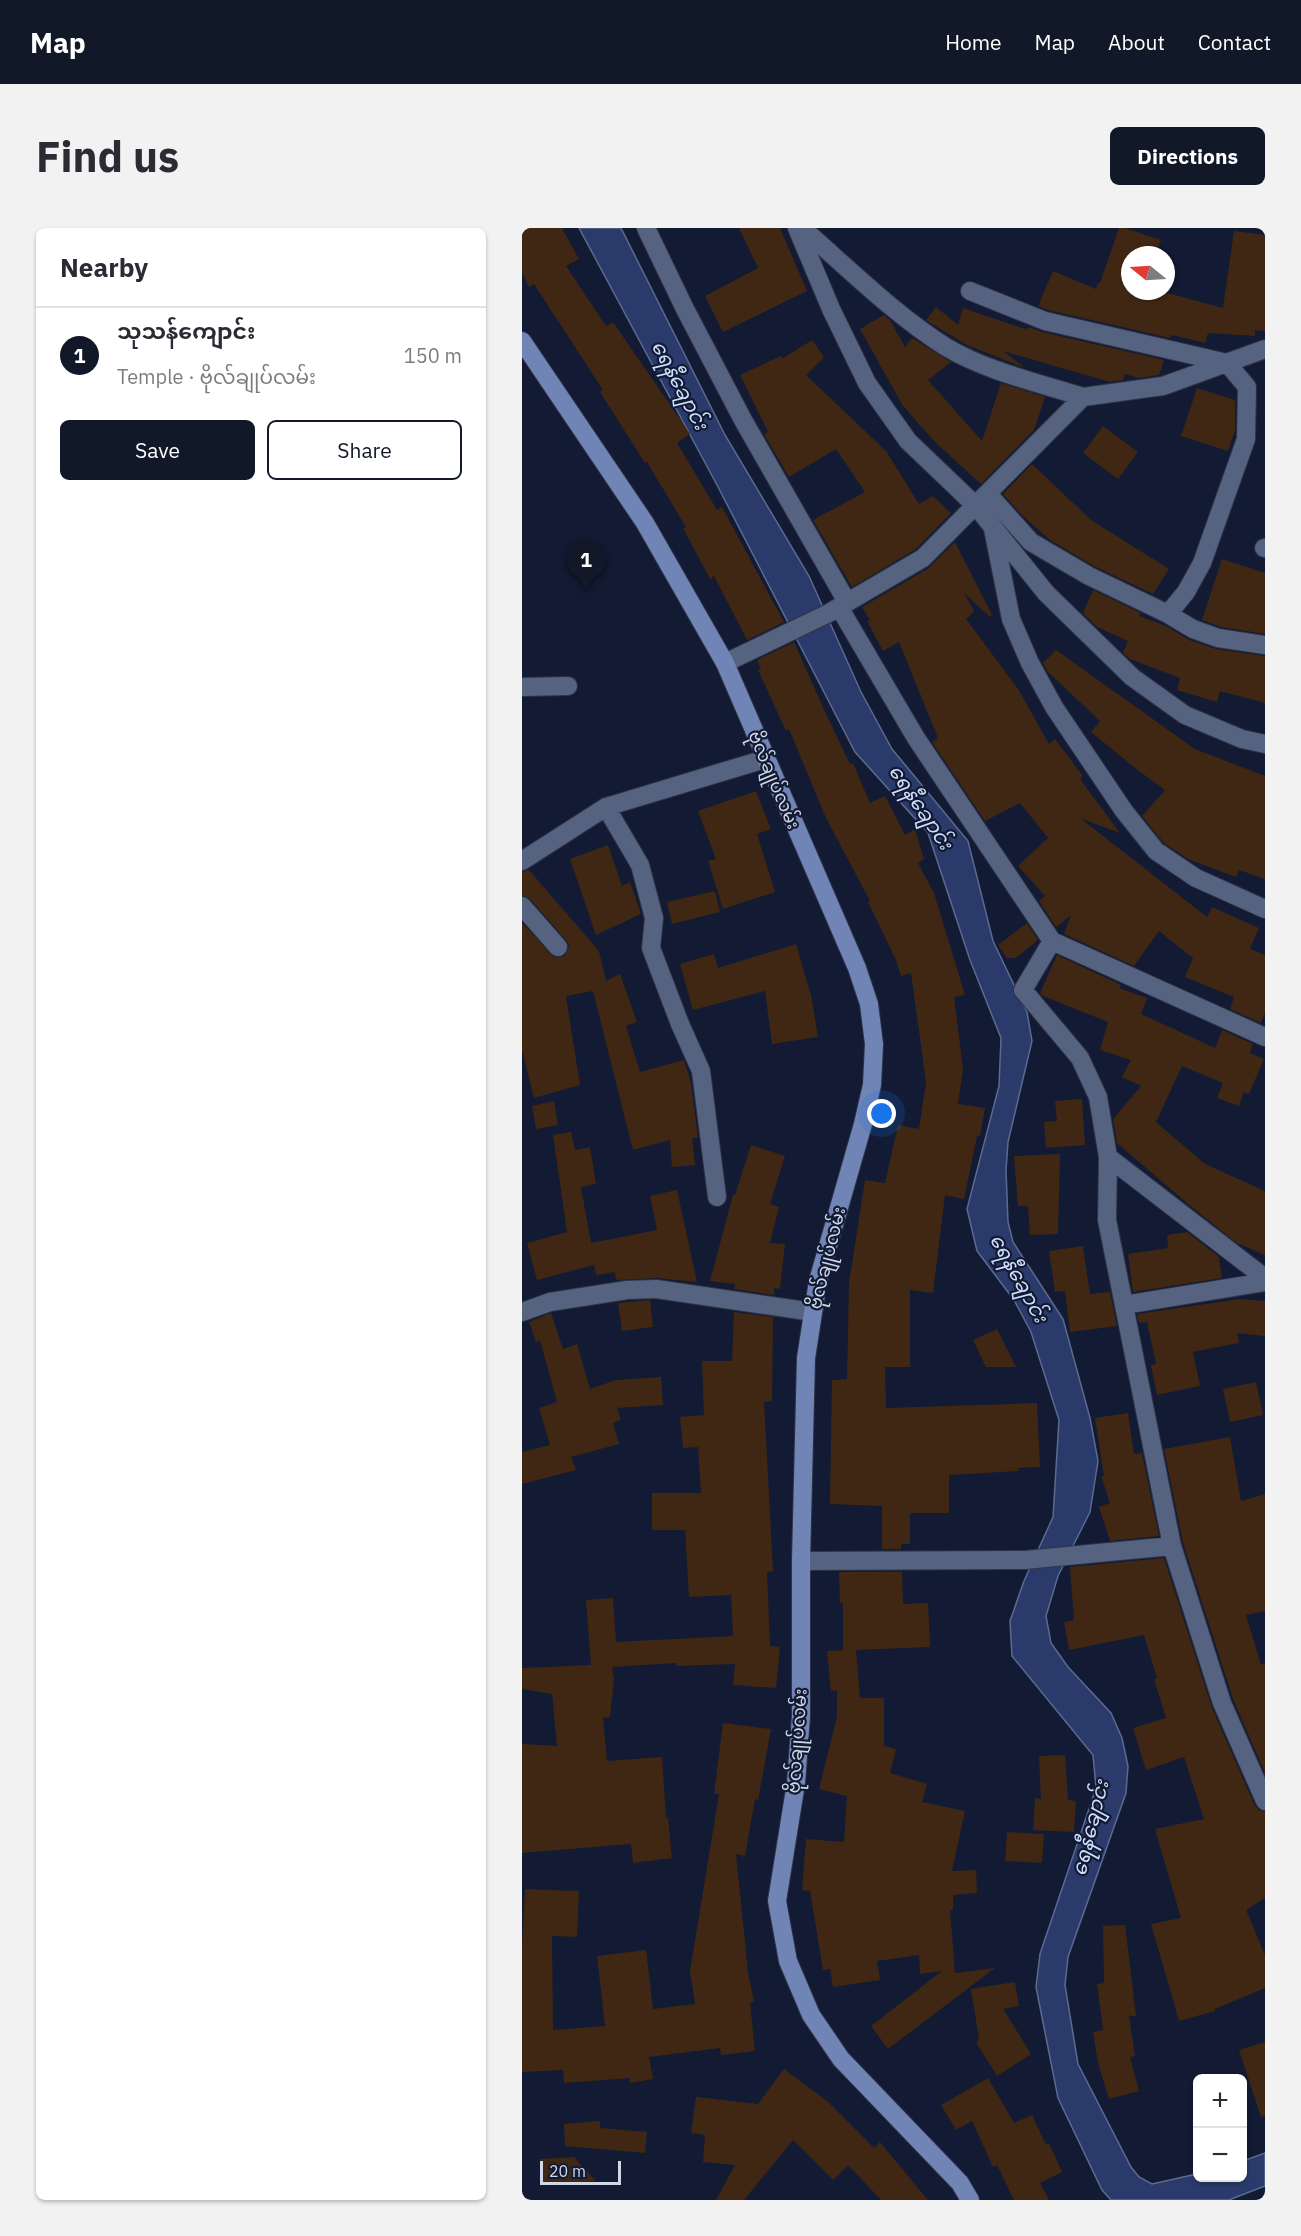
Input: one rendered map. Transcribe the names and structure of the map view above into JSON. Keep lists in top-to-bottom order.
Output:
{
  "streets": {
    "main road": ["ဗိုလ်‌ချုပ်‌လမ်း"]
  },
  "water": ["ရေနီချောင်း"],
  "scale_bar": "20 m",
  "north": "left",
  "page": {
    "header": "Map",
    "nav": [
      "Home",
      "Map",
      "About",
      "Contact"
    ],
    "buttons": [
      "Directions",
      ["Save", "Share"]
    ],
    "title": "Find us",
    "heading": "Nearby",
    "list": [
      {
        "mark": "1",
        "name": "သုသန်ကျောင်း",
        "note": "Temple · ဗိုလ်‌ချုပ်‌လမ်း",
        "value": "150 m"
      }
    ],
    "pins": "1",
    "map_buttons": ["+", "−"],
    "scale": "20 m"
  }
}
